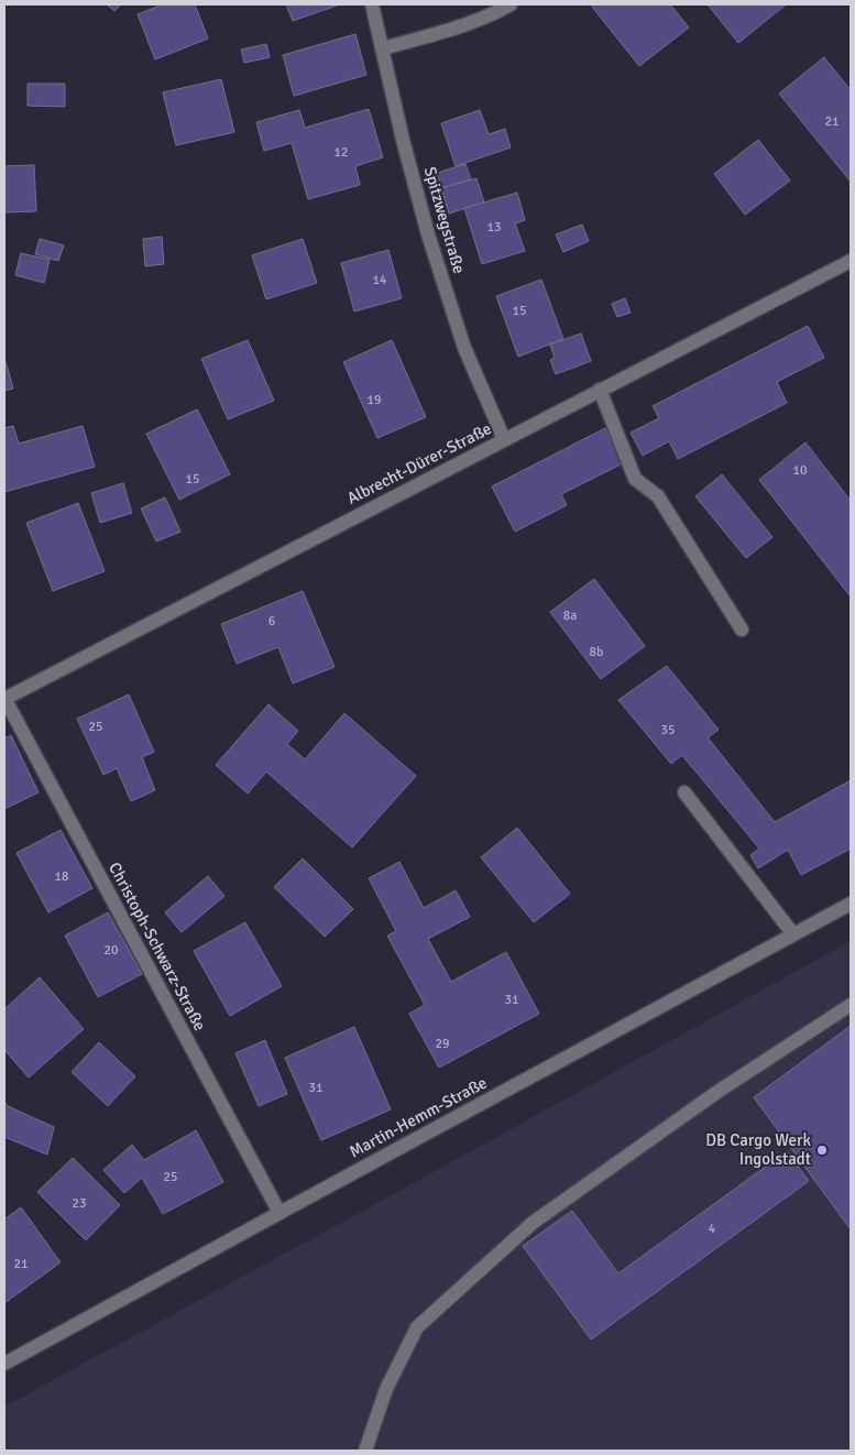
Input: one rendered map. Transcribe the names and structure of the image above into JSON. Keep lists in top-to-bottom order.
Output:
{
  "streets": {
    "street": [
      "Spitzwegstraße",
      "Albrecht-Dürer-Straße",
      "Christoph-Schwarz-Straße",
      "Martin-Hemm-Straße"
    ]
  },
  "crossings": [
    ["Spitzwegstraße", "Albrecht-Dürer-Straße"],
    ["Albrecht-Dürer-Straße", "Christoph-Schwarz-Straße"],
    ["Christoph-Schwarz-Straße", "Martin-Hemm-Straße"]
  ],
  "places": ["DB Cargo Werk Ingolstadt"],
  "house_numbers": [
    "21",
    "12",
    "13",
    "14",
    "15",
    "19",
    "10",
    "15",
    "8a",
    "6",
    "8b",
    "25",
    "35",
    "18",
    "20",
    "31",
    "29",
    "31",
    "25",
    "23",
    "4",
    "21"
  ]
}
